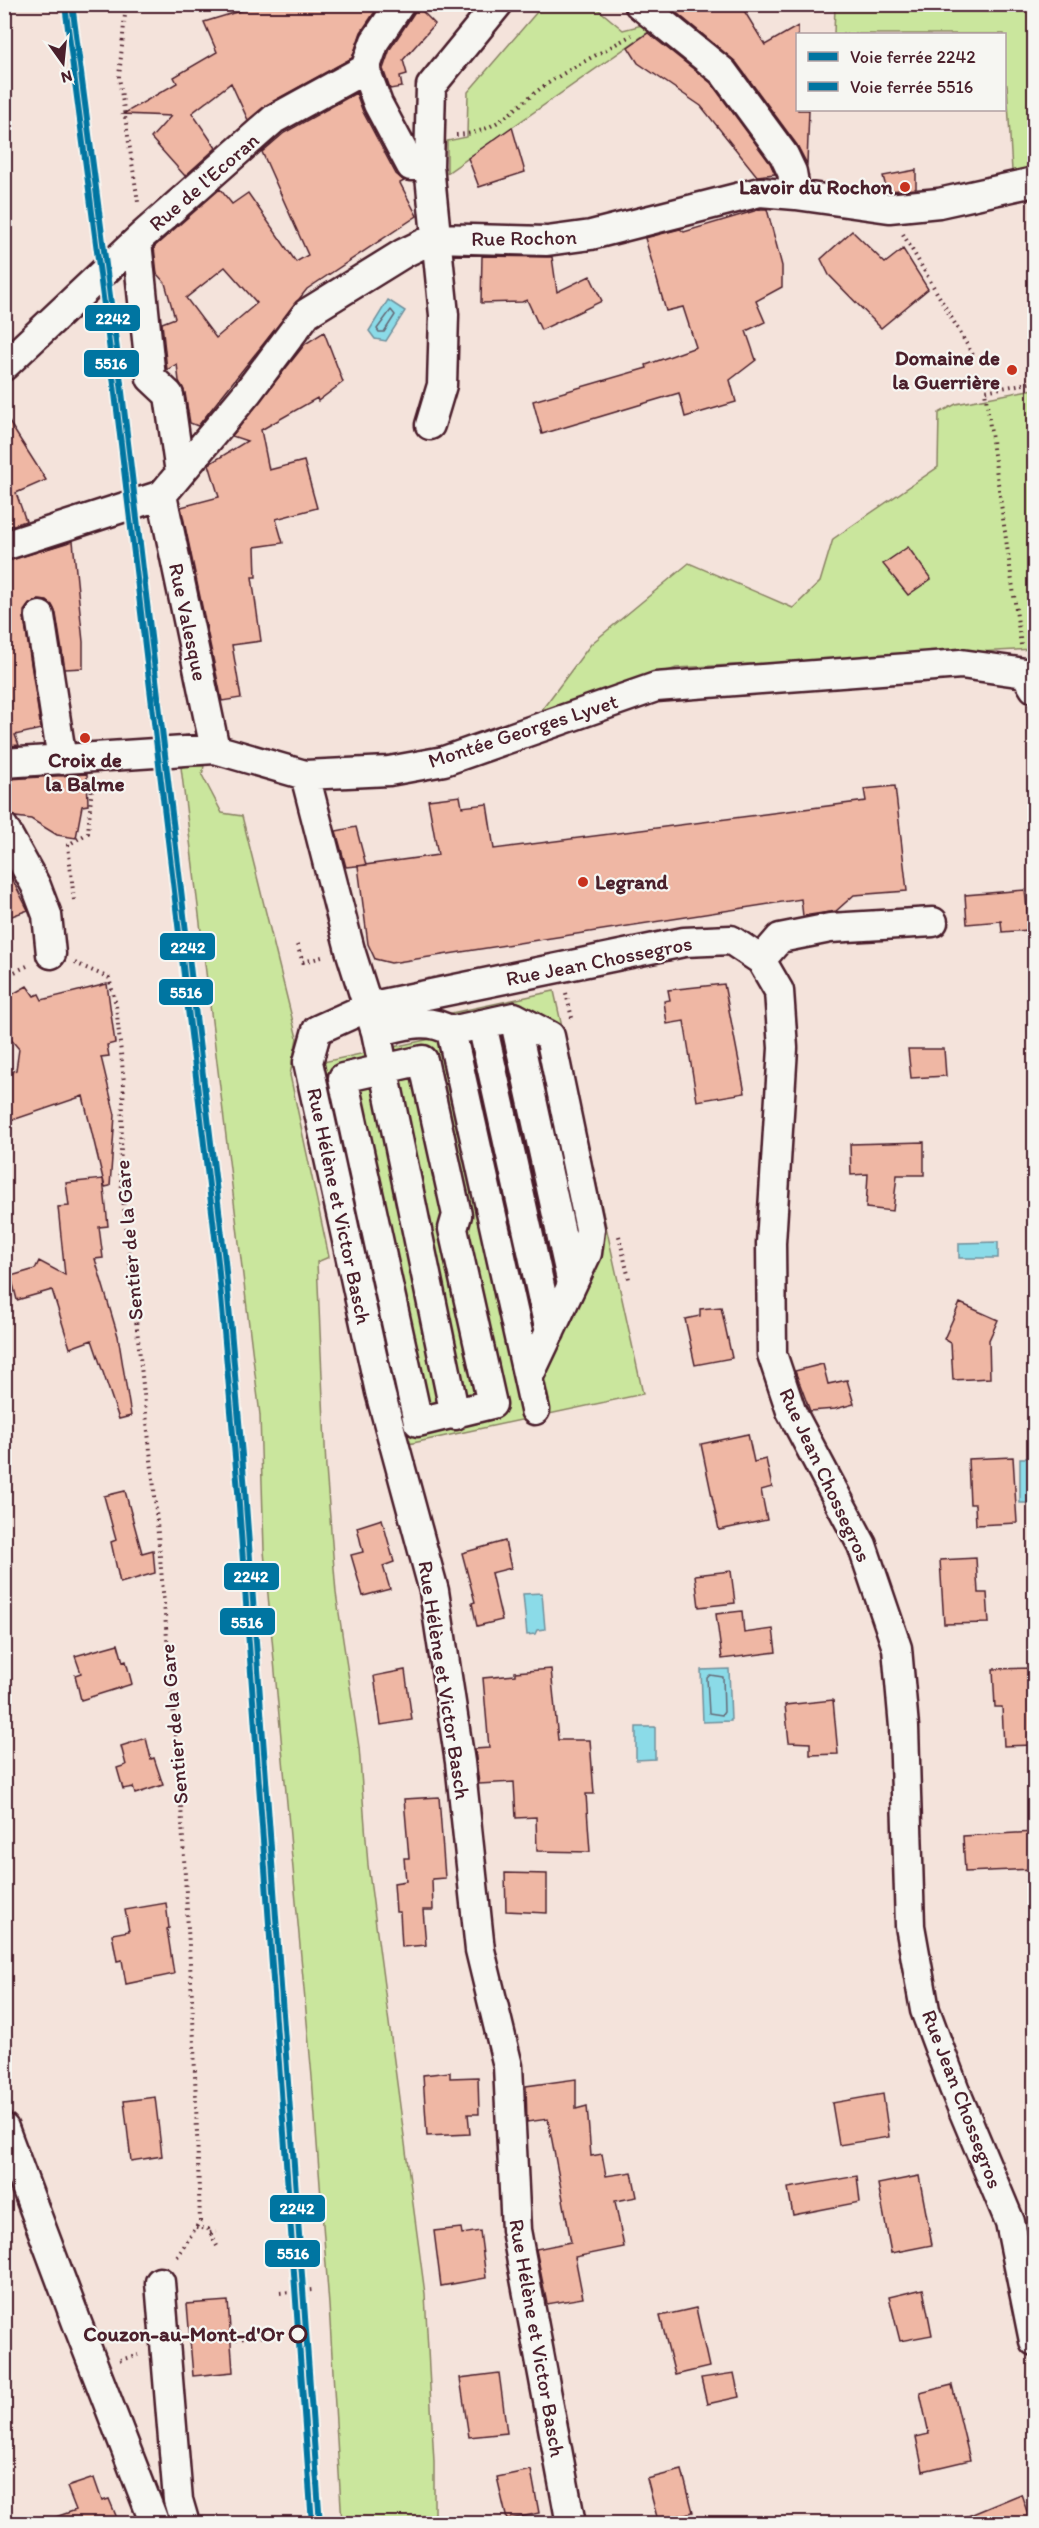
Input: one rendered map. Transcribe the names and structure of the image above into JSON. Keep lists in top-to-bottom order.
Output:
{
  "streets": {
    "street": [
      "Rue de l'Ecoran",
      "Rue Rochon",
      "Rue Valesque",
      "Montée Georges Lyvet",
      "Rue Jean Chossegros",
      "Rue Hélène et Victor Basch"
    ],
    "path": ["Sentier de la Gare"]
  },
  "crossings": [
    ["Rue Rochon", "Rue Valesque"],
    ["Rue Valesque", "Montée Georges Lyvet"],
    ["Rue Jean Chossegros", "Rue Hélène et Victor Basch"]
  ],
  "places": [
    "Lavoir du Rochon",
    "Domaine de la Guerrière",
    "Croix de la Balme",
    "Legrand",
    "Couzon-au-Mont-d'Or"
  ],
  "lines": ["rail line 2242", "rail line 5516"],
  "legend": ["Voie ferrée 2242", "Voie ferrée 5516"],
  "north": "bottom"
}
